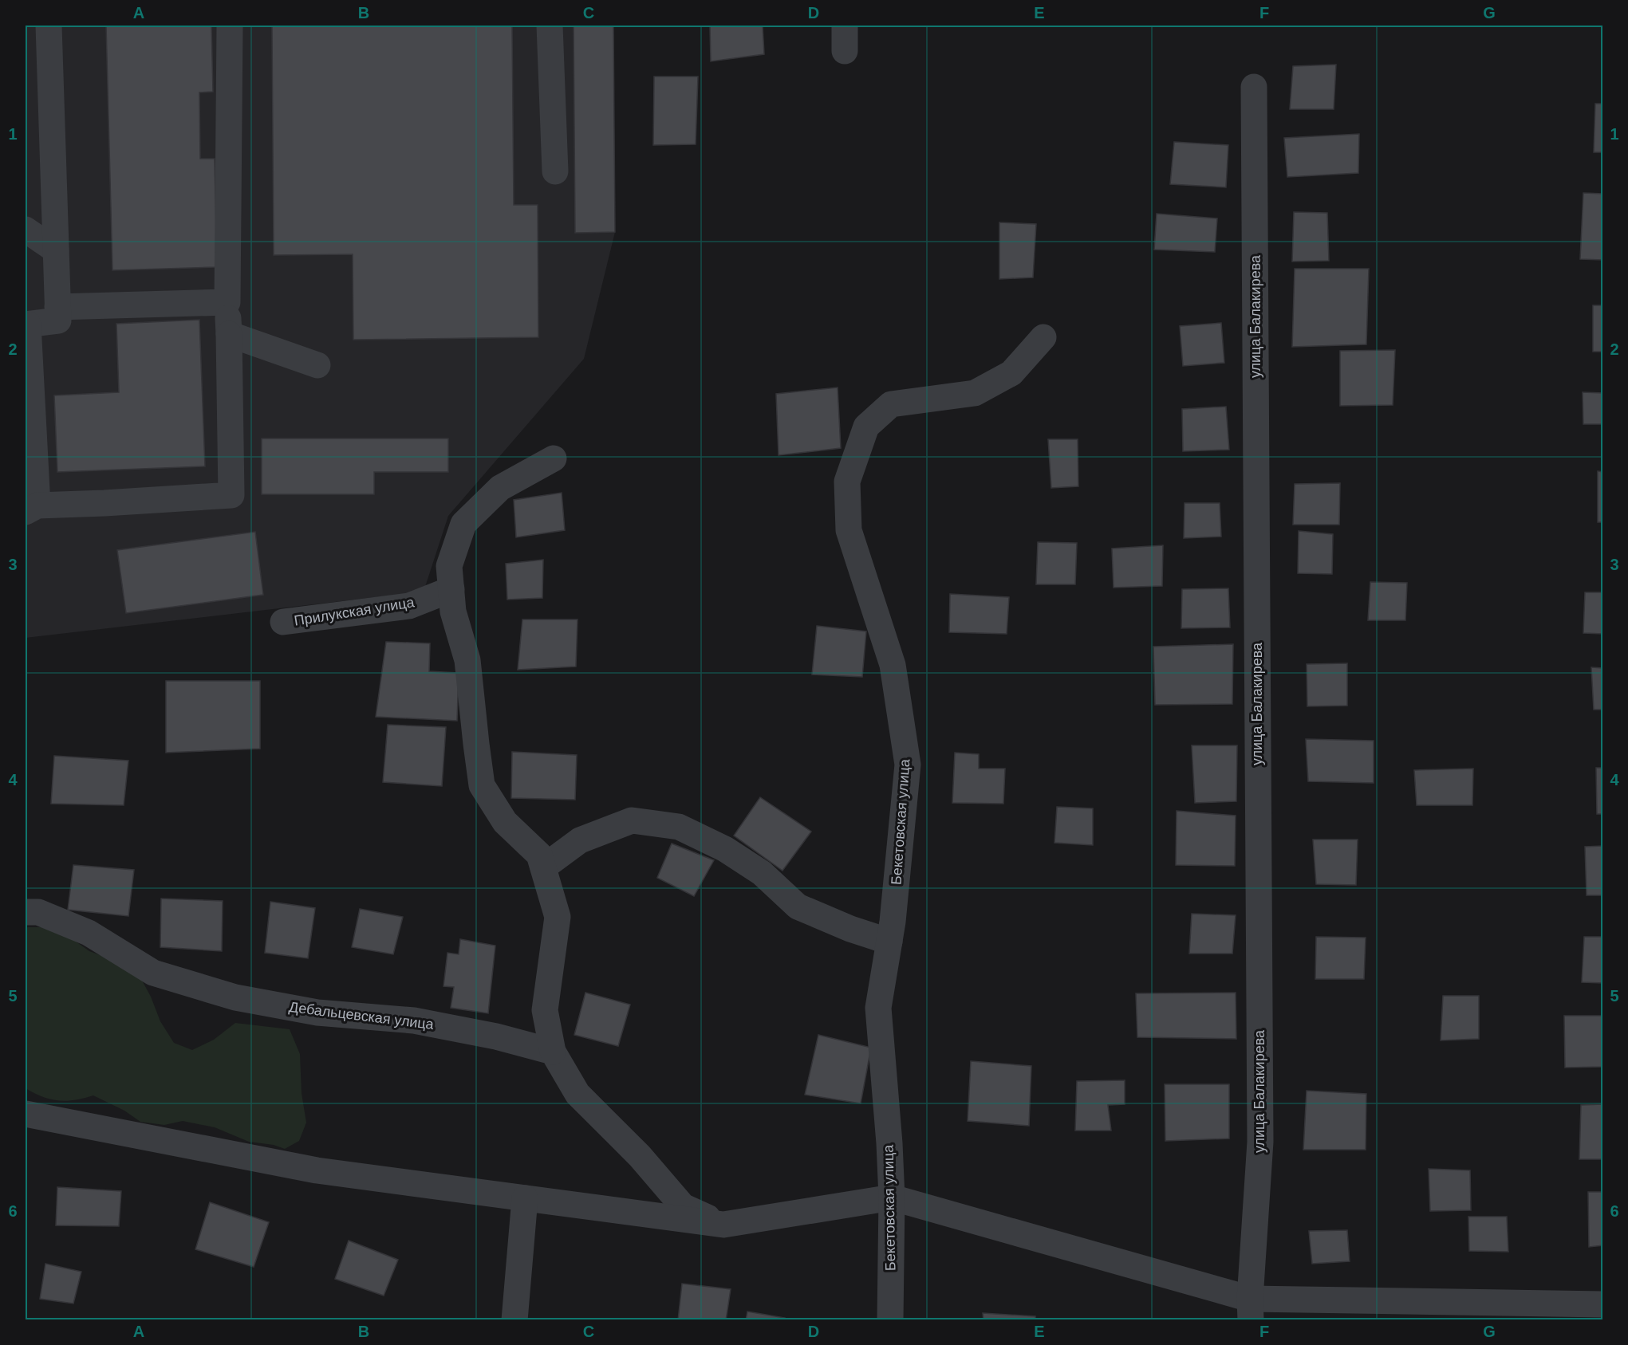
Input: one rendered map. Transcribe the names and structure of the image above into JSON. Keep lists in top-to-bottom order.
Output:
{
  "streets": {
    "street": [
      "улица Балакирева",
      "Прилукская улица",
      "Бекетовская улица",
      "Дебальцевская улица"
    ]
  },
  "grid": {
    "columns": [
      "A",
      "B",
      "C",
      "D",
      "E",
      "F",
      "G"
    ],
    "rows": [
      "1",
      "2",
      "3",
      "4",
      "5",
      "6"
    ]
  }
}
